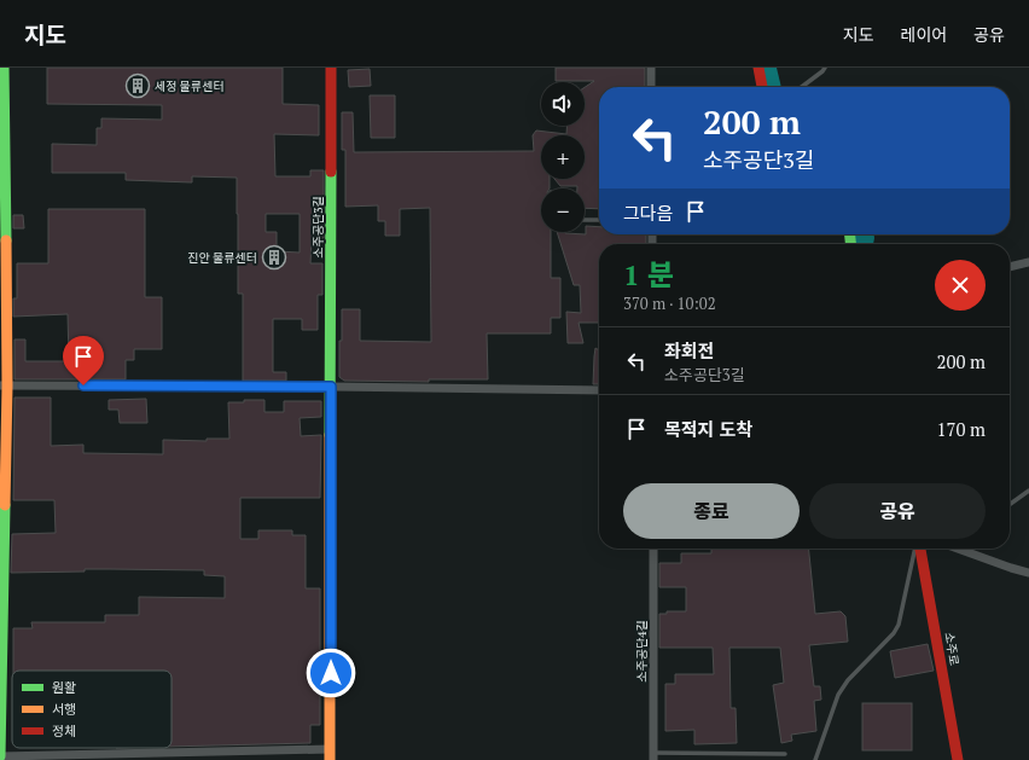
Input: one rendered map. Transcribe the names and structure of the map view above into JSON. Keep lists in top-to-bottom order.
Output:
{
  "streets": {
    "street": ["소주공단3길", "소주로", "소주공단4길"]
  },
  "places": {
    "building": ["세정 물류센터", "진안 물류센터"]
  },
  "legend": ["원활", "서행", "정체"],
  "page": {
    "header": "지도",
    "nav": ["지도", "레이어", "공유"],
    "map_buttons": ["+", "−"],
    "turn": ["200 m", "소주공단3길"],
    "then": "그다음",
    "heading": ["1 분", "370 m · 10:02"],
    "list": [
      {
        "name": "좌회전",
        "note": "소주공단3길",
        "value": "200 m"
      },
      {
        "name": "목적지 도착",
        "value": "170 m"
      }
    ],
    "buttons": ["종료", "공유"]
  }
}
